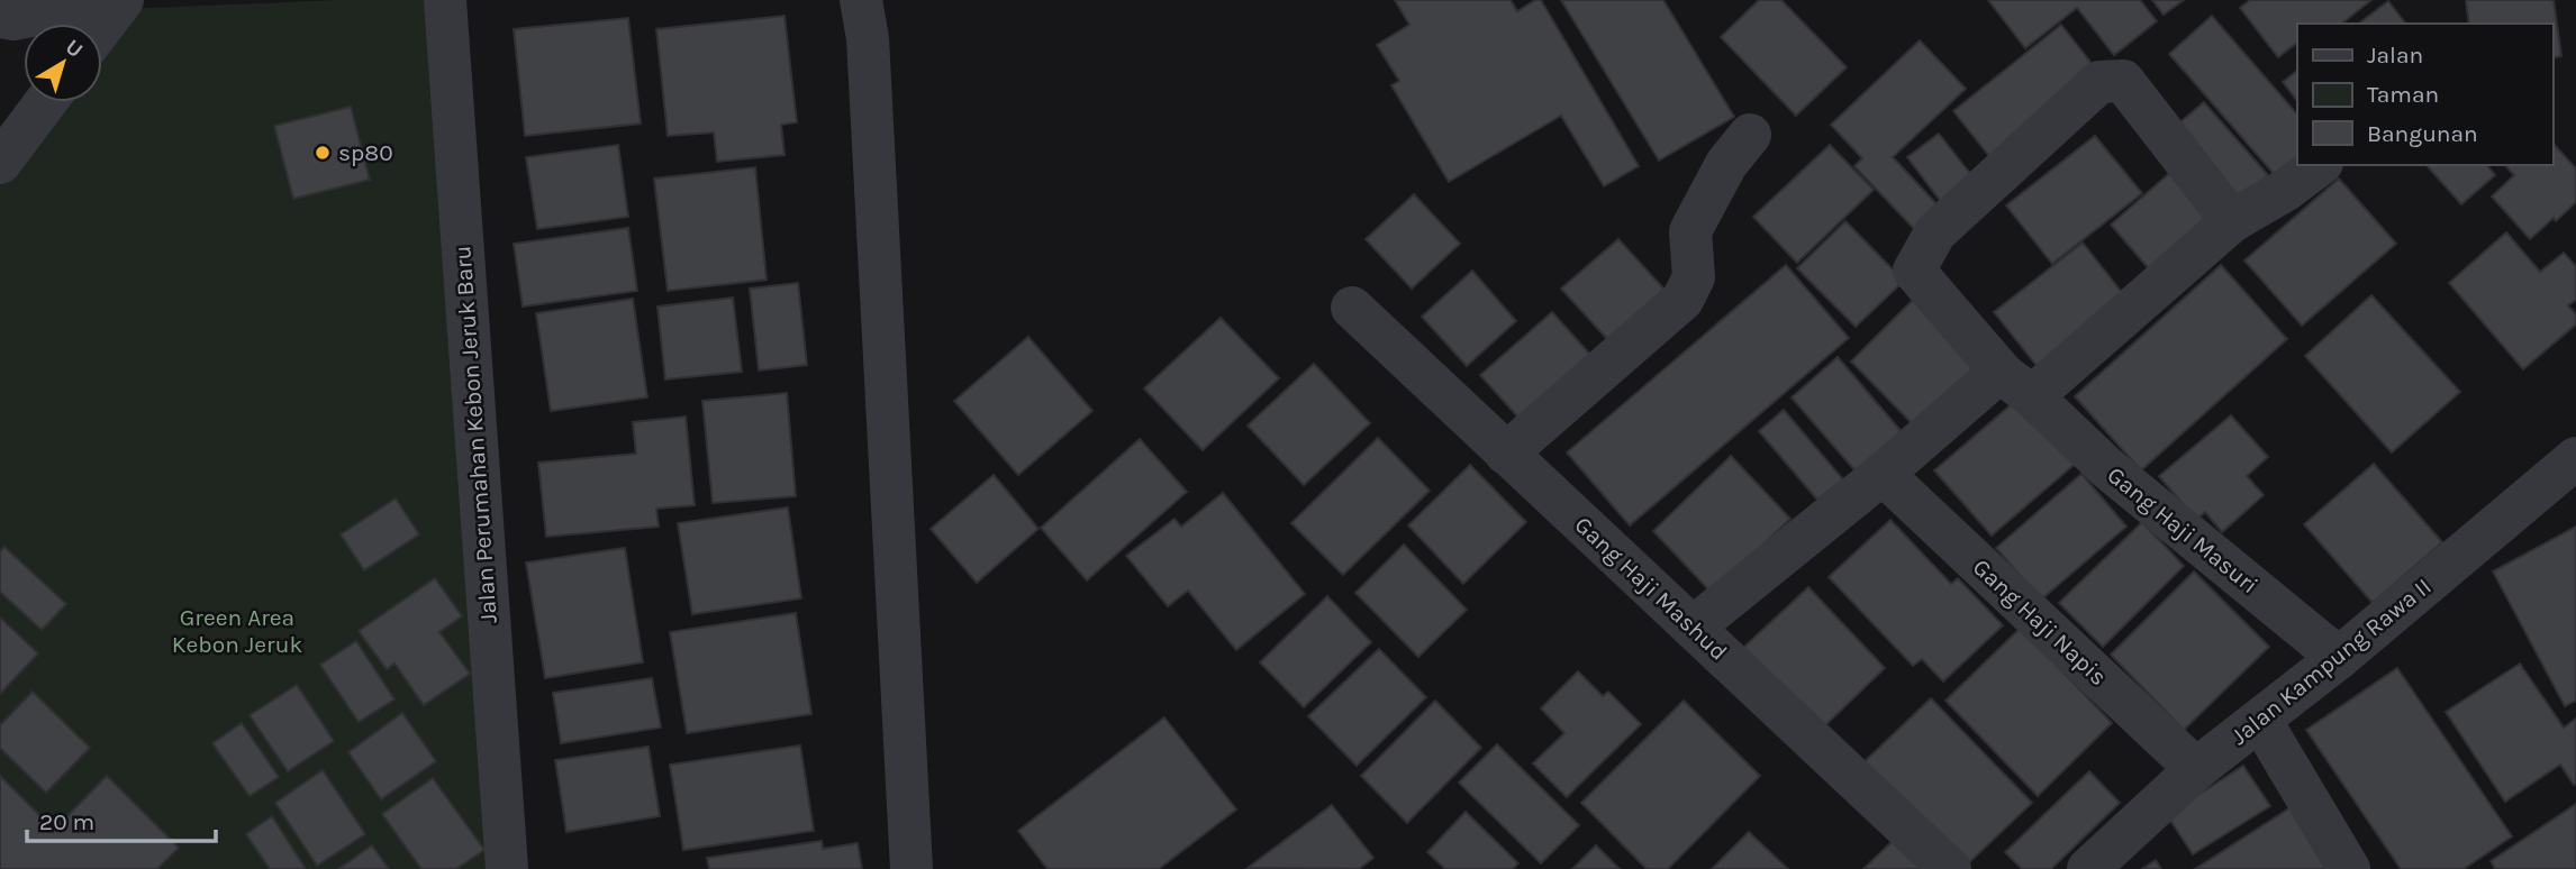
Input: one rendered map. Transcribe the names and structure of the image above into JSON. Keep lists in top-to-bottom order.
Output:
{
  "streets": {
    "street": [
      "Jalan Perumahan Kebon Jeruk Baru",
      "Gang Haji Masuri",
      "Gang Haji Mashud",
      "Gang Haji Napis",
      "Jalan Kampung Rawa II"
    ]
  },
  "crossings": [
    ["Gang Haji Masuri", "Jalan Kampung Rawa II"],
    ["Gang Haji Napis", "Jalan Kampung Rawa II"]
  ],
  "parks": ["Green Area Kebon Jeruk"],
  "places": ["sp80"],
  "legend": ["Jalan", "Taman", "Bangunan"],
  "scale_bar": "20 m",
  "north": "top right"
}
